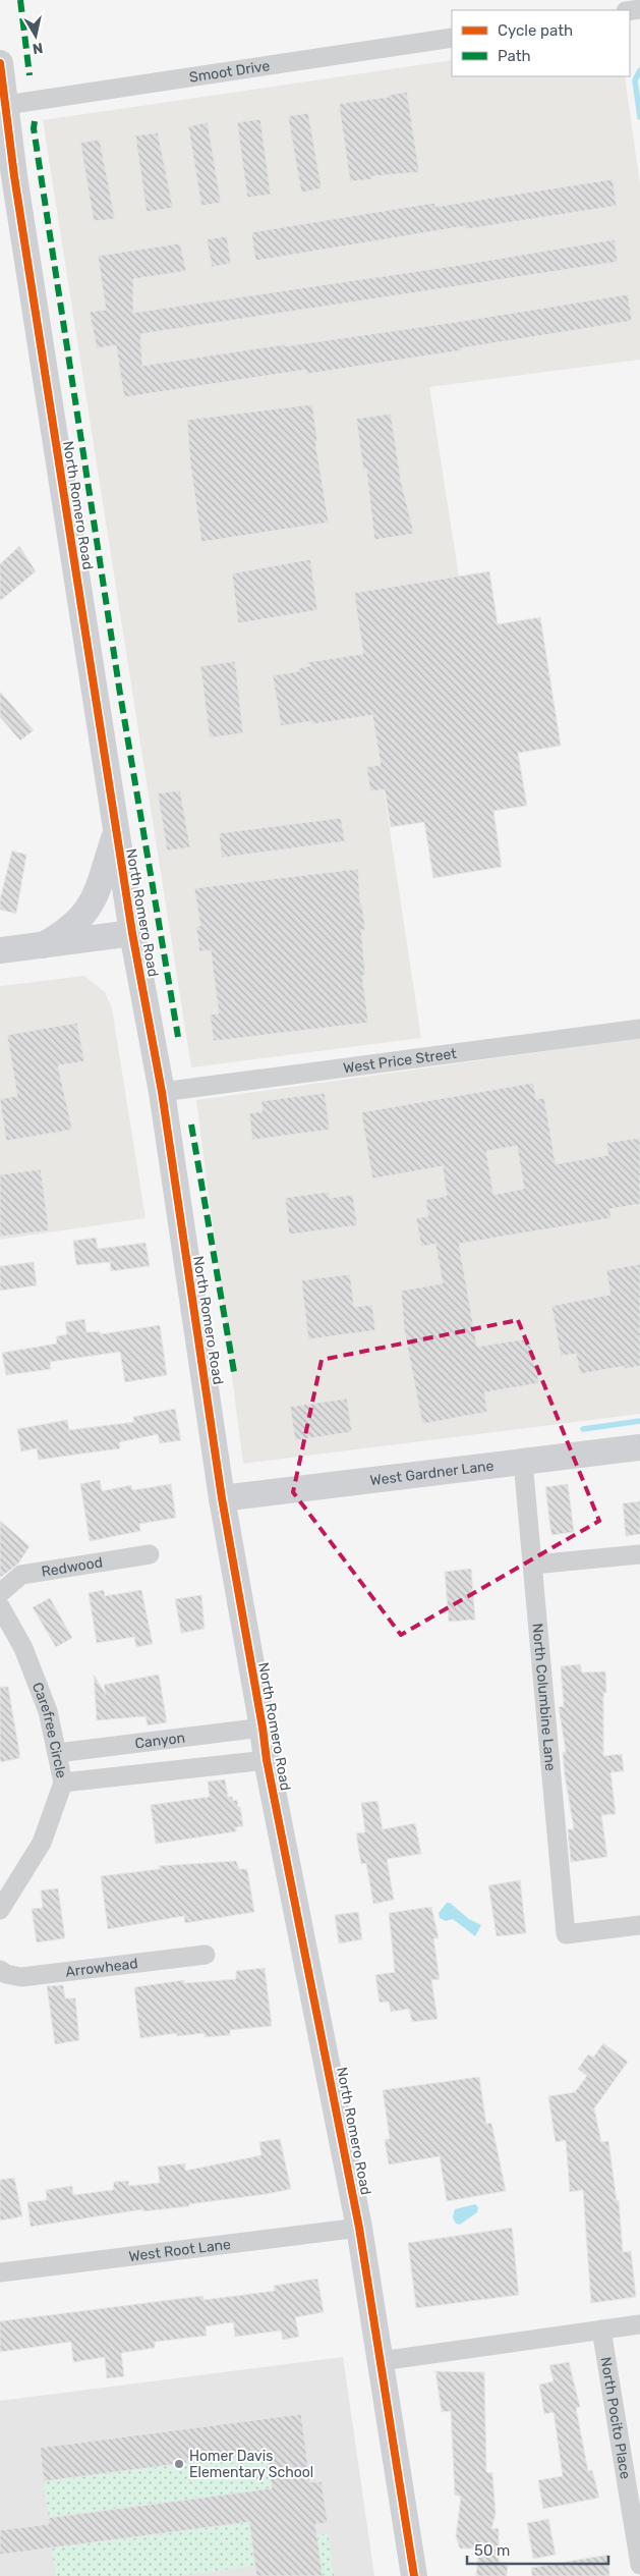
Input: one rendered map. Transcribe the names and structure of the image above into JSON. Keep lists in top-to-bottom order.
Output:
{
  "streets": {
    "street": [
      "Smoot Drive",
      "North Romero Road",
      "West Price Street",
      "West Gardner Lane",
      "Redwood",
      "North Columbine Lane",
      "Carefree Circle",
      "Canyon",
      "Arrowhead",
      "West Root Lane",
      "North Pocito Place"
    ]
  },
  "crossings": [
    ["Smoot Drive", "North Romero Road"],
    ["North Romero Road", "West Price Street"],
    ["North Romero Road", "West Gardner Lane"],
    ["North Romero Road", "Canyon"],
    ["North Romero Road", "West Root Lane"],
    ["West Gardner Lane", "North Columbine Lane"],
    ["Carefree Circle", "Canyon"]
  ],
  "places": ["Homer Davis Elementary School"],
  "legend": ["Cycle path", "Path"],
  "scale_bar": "50 m",
  "north": "bottom"
}
